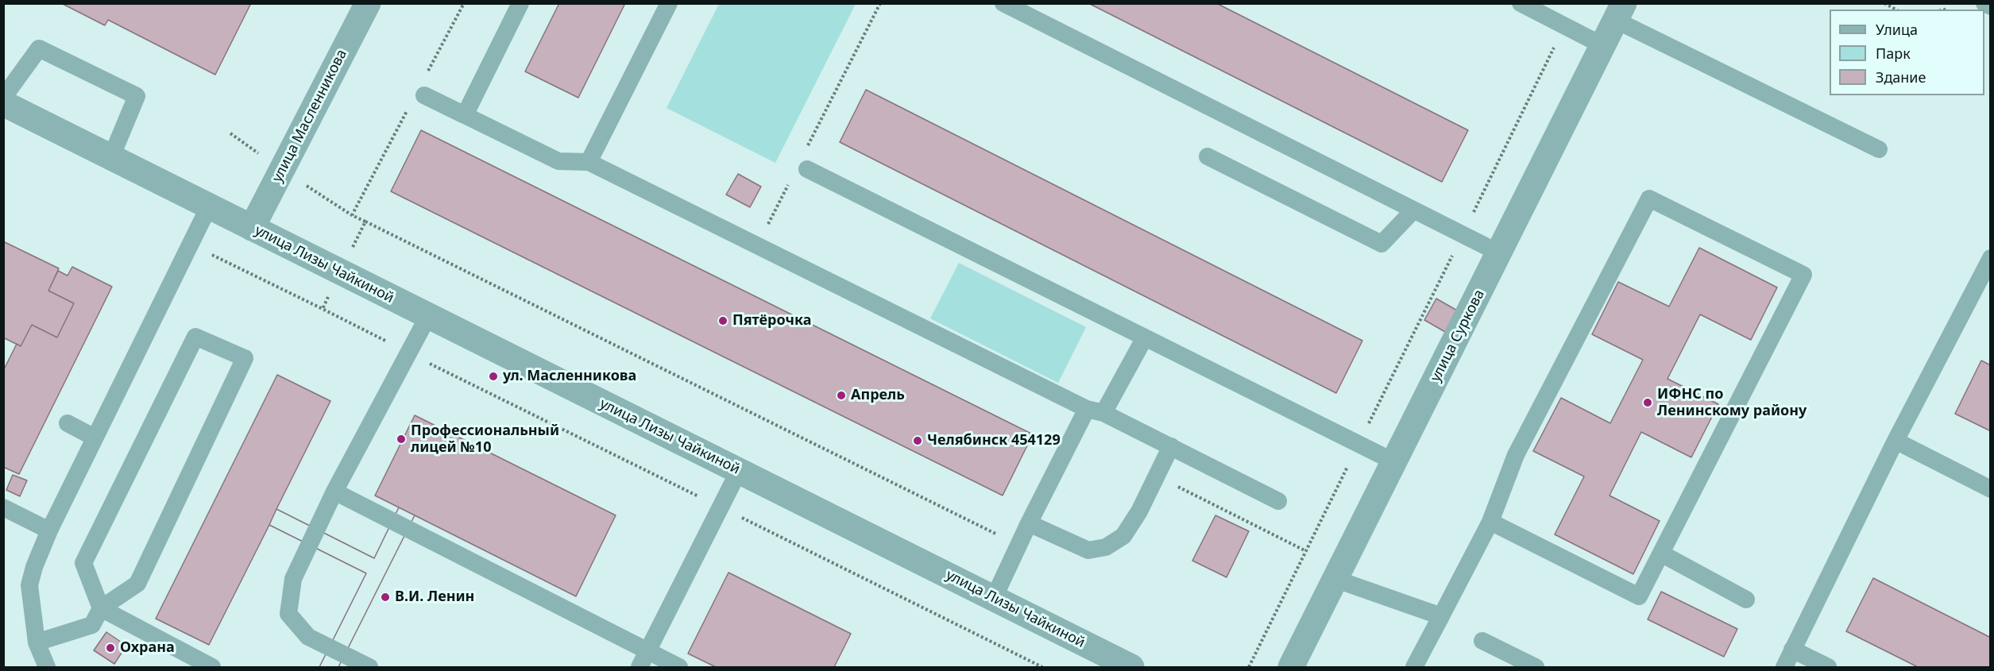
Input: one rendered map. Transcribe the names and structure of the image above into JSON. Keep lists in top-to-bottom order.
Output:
{
  "streets": {
    "street": ["улица Масленникова", "улица Лизы Чайкиной", "улица Суркова"]
  },
  "crossings": [
    ["улица Масленникова", "улица Лизы Чайкиной"]
  ],
  "places": [
    "Пятёрочка",
    "ул. Масленникова",
    "Апрель",
    "ИФНС по Ленинскому району",
    "Профессиональный лицей №10",
    "Челябинск 454129",
    "В.И. Ленин",
    "Охрана"
  ],
  "legend": ["Улица", "Парк", "Здание"]
}
